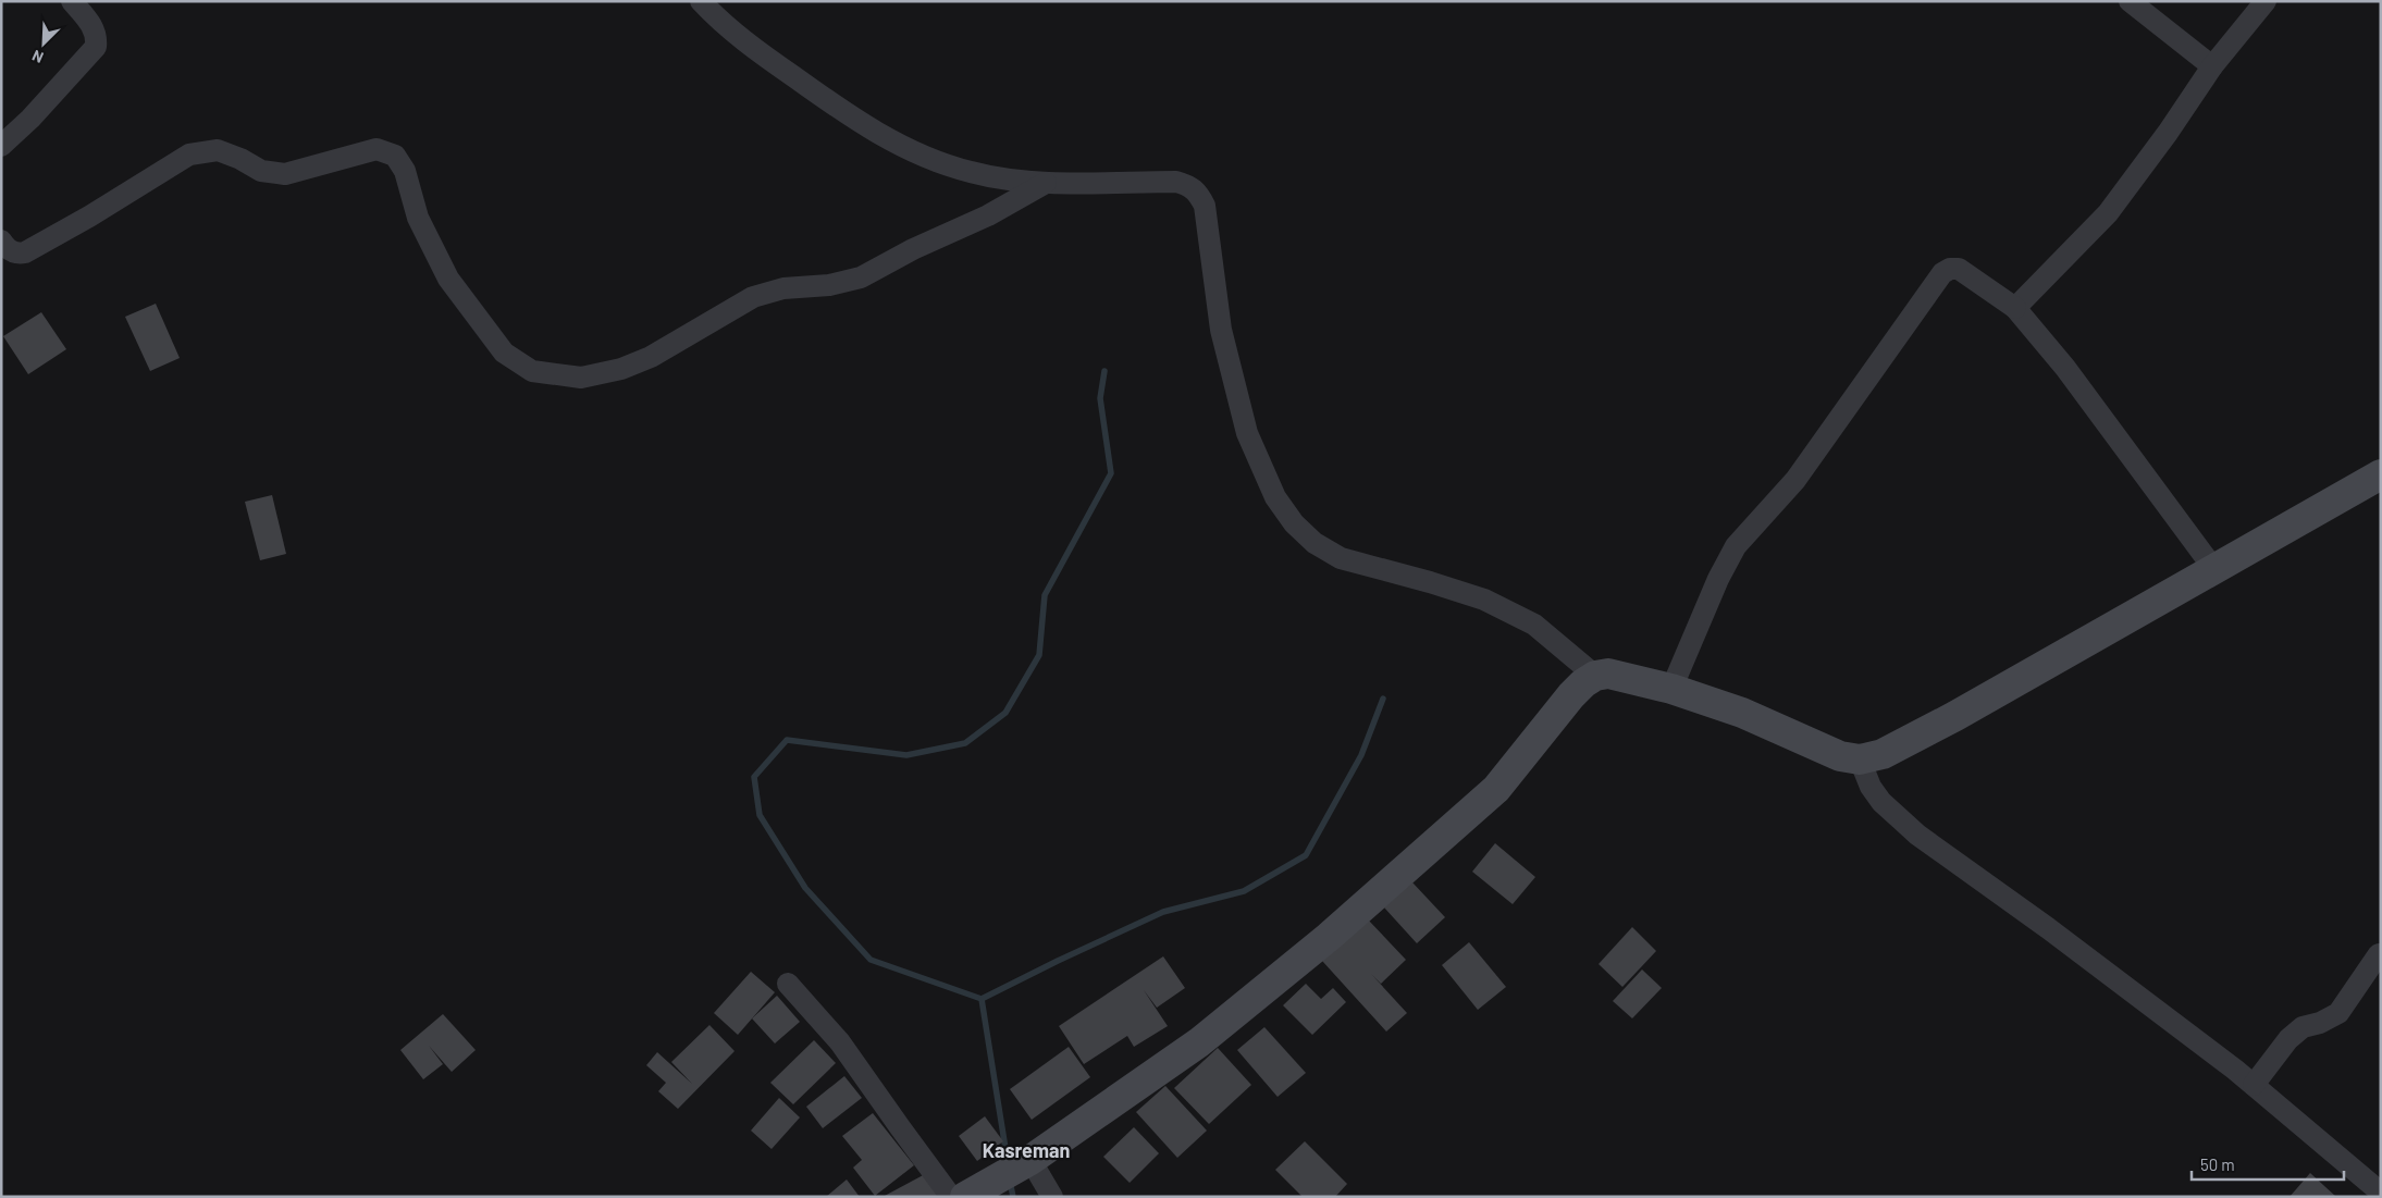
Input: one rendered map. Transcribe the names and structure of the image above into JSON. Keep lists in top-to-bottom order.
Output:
{
  "districts": ["Kasreman"],
  "scale_bar": "50 m",
  "north": "bottom left"
}
